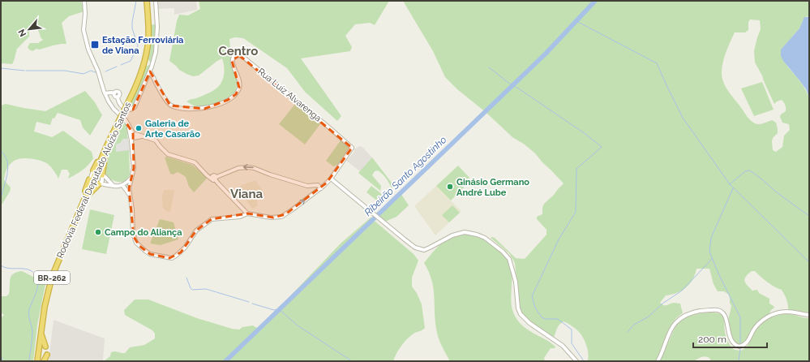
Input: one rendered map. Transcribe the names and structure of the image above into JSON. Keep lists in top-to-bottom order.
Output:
{
  "streets": {
    "highway": ["Rodovia Federal Deputado Aloízio Santos", "BR-262"],
    "street": ["Rua Luiz Alvarenga"]
  },
  "districts": ["Centro", "Viana"],
  "water": ["Ribeirão Santo Agostinho"],
  "places": {
    "transit": ["Estação Ferroviária de Viana"],
    "other": ["Galeria de Arte Casarão", "Ginásio Germano André Lube", "Campo do Aliança"]
  },
  "scale_bar": "200 m",
  "north": "bottom left"
}
